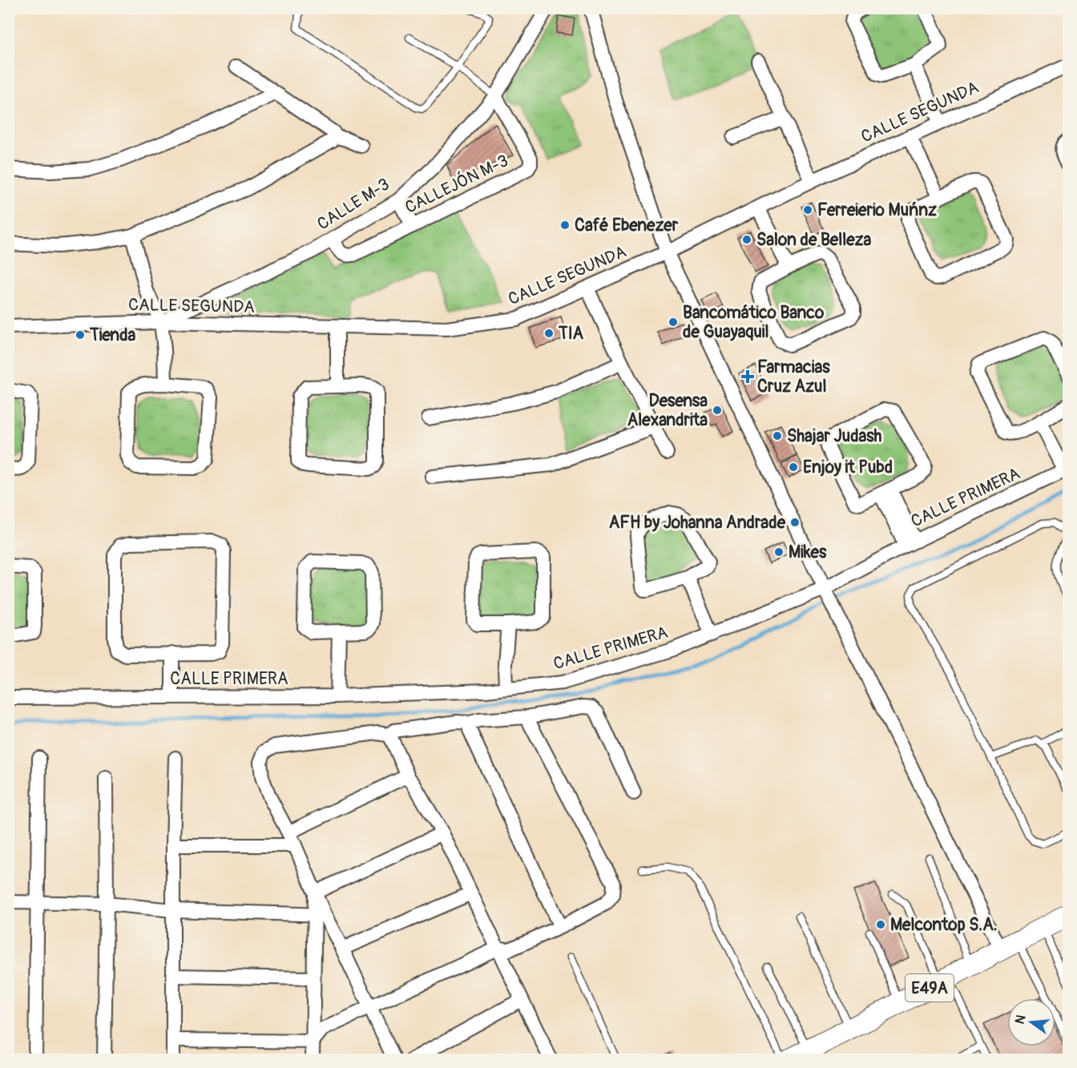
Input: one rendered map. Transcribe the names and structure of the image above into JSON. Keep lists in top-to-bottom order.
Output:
{
  "streets": {
    "main road": ["E49A"],
    "street": [
      "CALLE SEGUNDA",
      "CALLEJÓN M-3",
      "CALLE M-3",
      "CALLE PRIMERA"
    ]
  },
  "crossings": [
    ["CALLE SEGUNDA", "CALLE M-3"],
    ["CALLEJÓN M-3", "CALLE M-3"]
  ],
  "places": {
    "other": [
      "Ferreierio Muńnz",
      "Café Ebenezer",
      "Salon de Belleza",
      "Bancomático Banco de Guayaquil",
      "TIA",
      "Tienda",
      "Desensa Alexandrita",
      "Shajar Judash",
      "Enjoy it Pubd",
      "AFH by Johanna Andrade",
      "Mikes",
      "Melcontop S.A."
    ],
    "health": ["Farmacias Cruz Azul"]
  },
  "north": "left"
}
